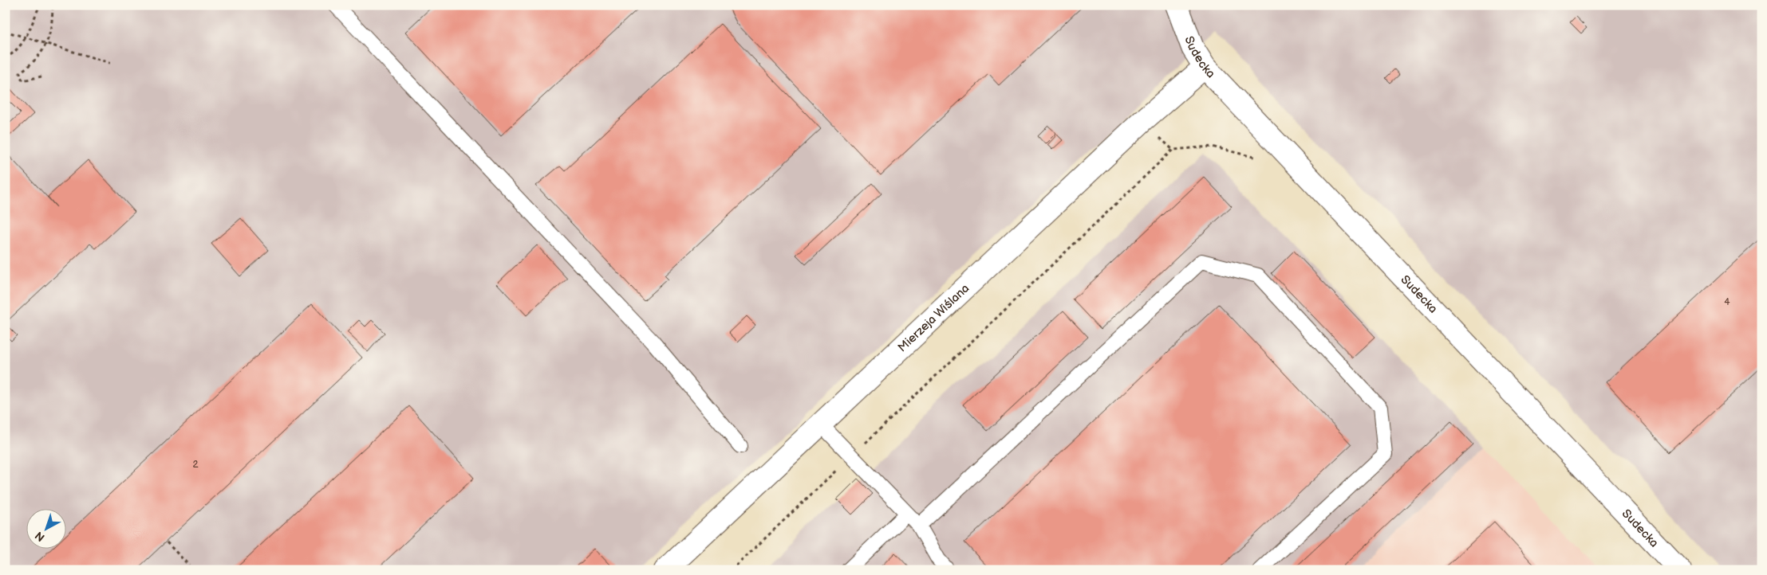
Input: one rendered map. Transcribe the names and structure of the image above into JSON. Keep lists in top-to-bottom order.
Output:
{
  "streets": {
    "street": ["Sudecka", "Mierzeja Wiślana"]
  },
  "crossings": [
    ["Sudecka", "Mierzeja Wiślana"]
  ],
  "house_numbers": ["4", "2"],
  "north": "bottom left"
}
